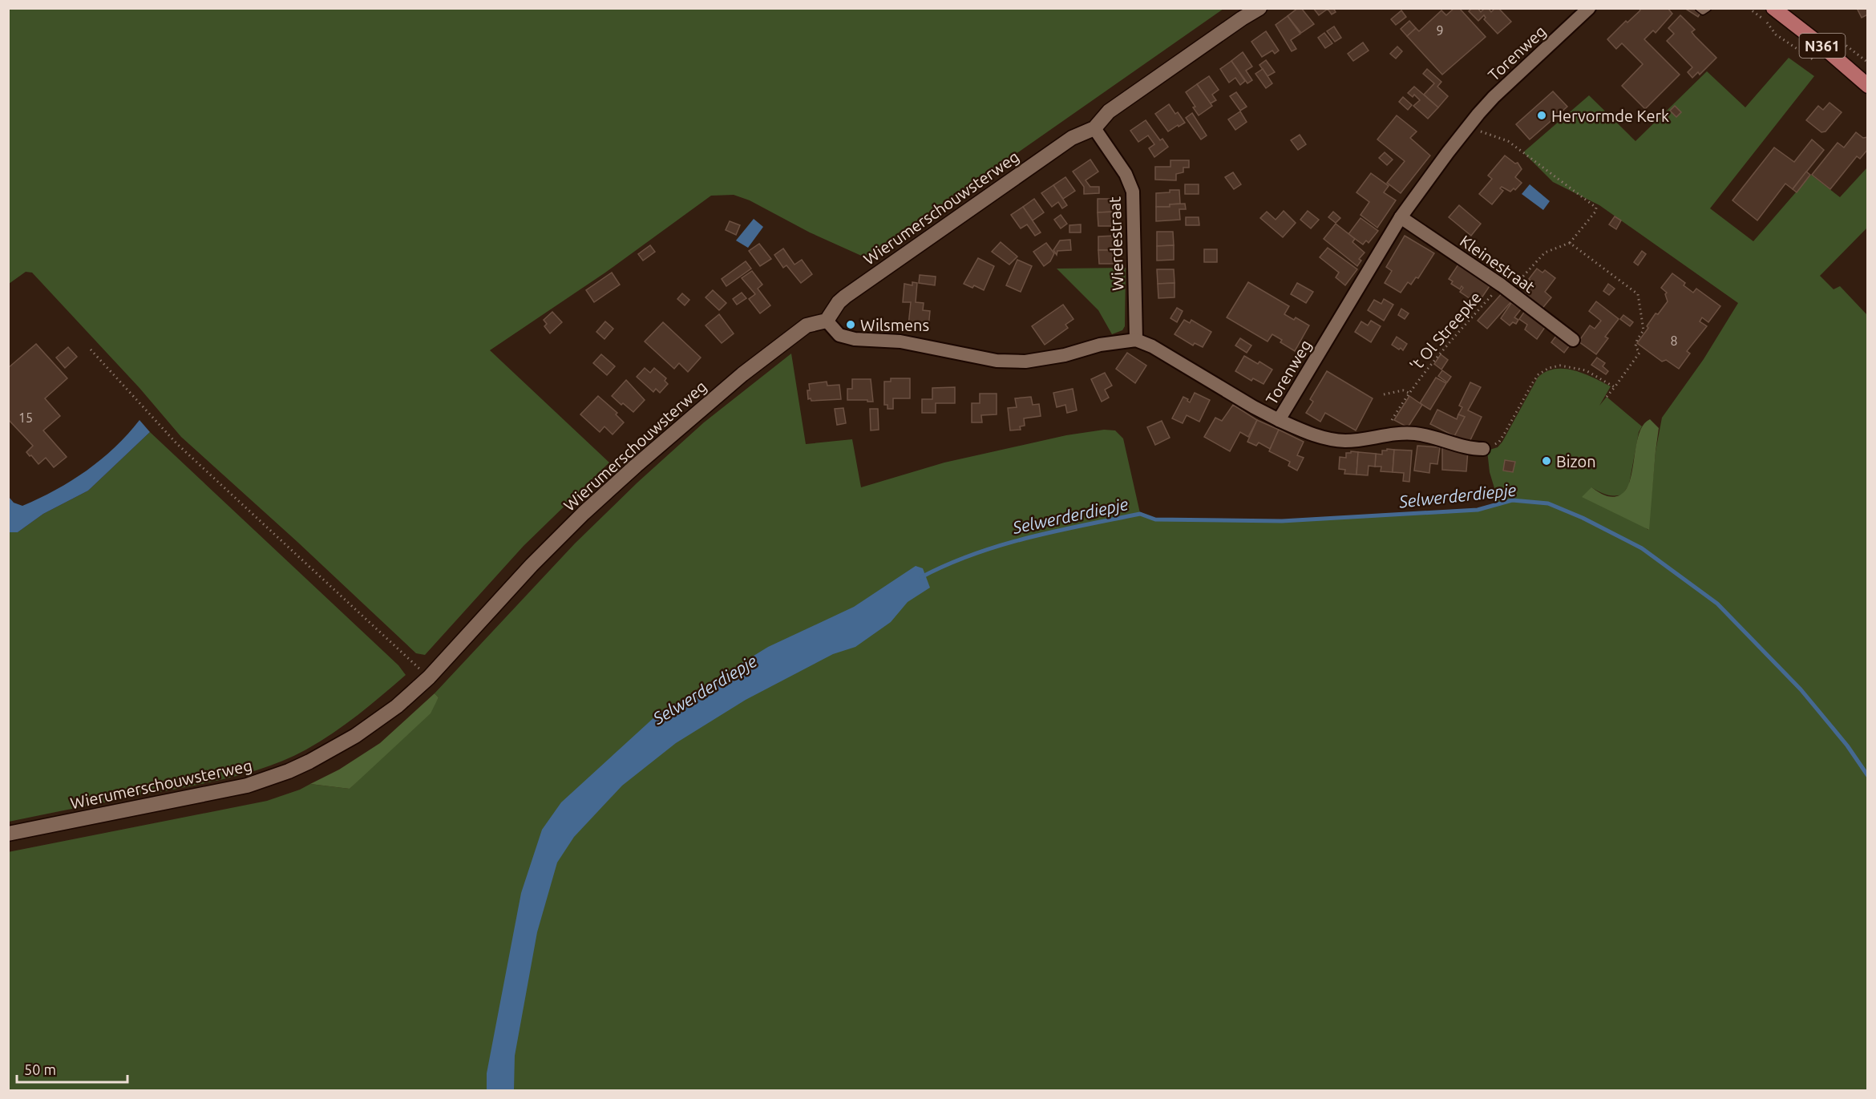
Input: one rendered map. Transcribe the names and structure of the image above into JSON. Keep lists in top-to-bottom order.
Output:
{
  "streets": {
    "main road": ["N361"],
    "street": [
      "Torenweg",
      "Wierumerschouwsterweg",
      "Wierdestraat",
      "Kleinestraat"
    ],
    "path": ["'t Ol Streepke"]
  },
  "crossings": [
    ["Torenweg", "Wierdestraat"],
    ["Torenweg", "Kleinestraat"],
    ["Wierumerschouwsterweg", "Wierdestraat"],
    ["Kleinestraat", "'t Ol Streepke"]
  ],
  "water": ["Selwerderdiepje"],
  "places": ["Hervormde Kerk", "Wilsmens", "Bizon"],
  "house_numbers": ["9", "8", "15"],
  "scale_bar": "50 m"
}
